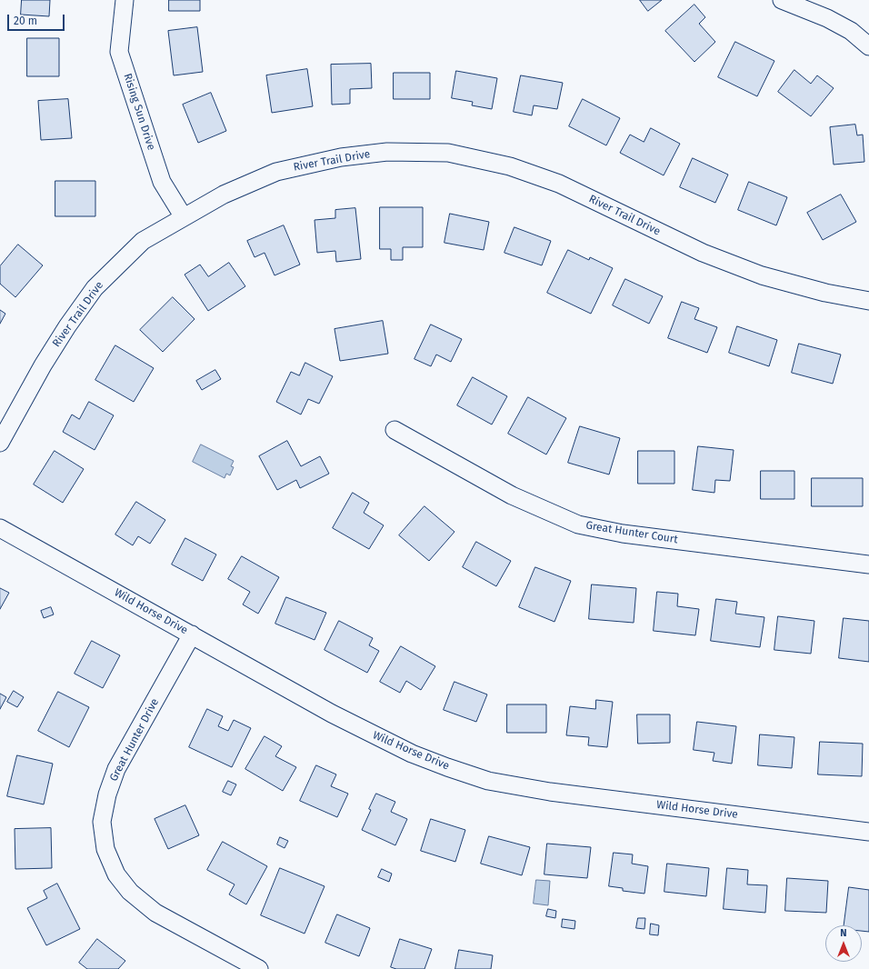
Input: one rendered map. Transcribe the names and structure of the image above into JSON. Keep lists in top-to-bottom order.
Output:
{
  "streets": {
    "street": [
      "Rising Sun Drive",
      "River Trail Drive",
      "Great Hunter Court",
      "Wild Horse Drive",
      "Great Hunter Drive"
    ]
  },
  "crossings": [
    ["Rising Sun Drive", "River Trail Drive"],
    ["Wild Horse Drive", "Great Hunter Drive"]
  ],
  "scale_bar": "20 m",
  "north": "top"
}
